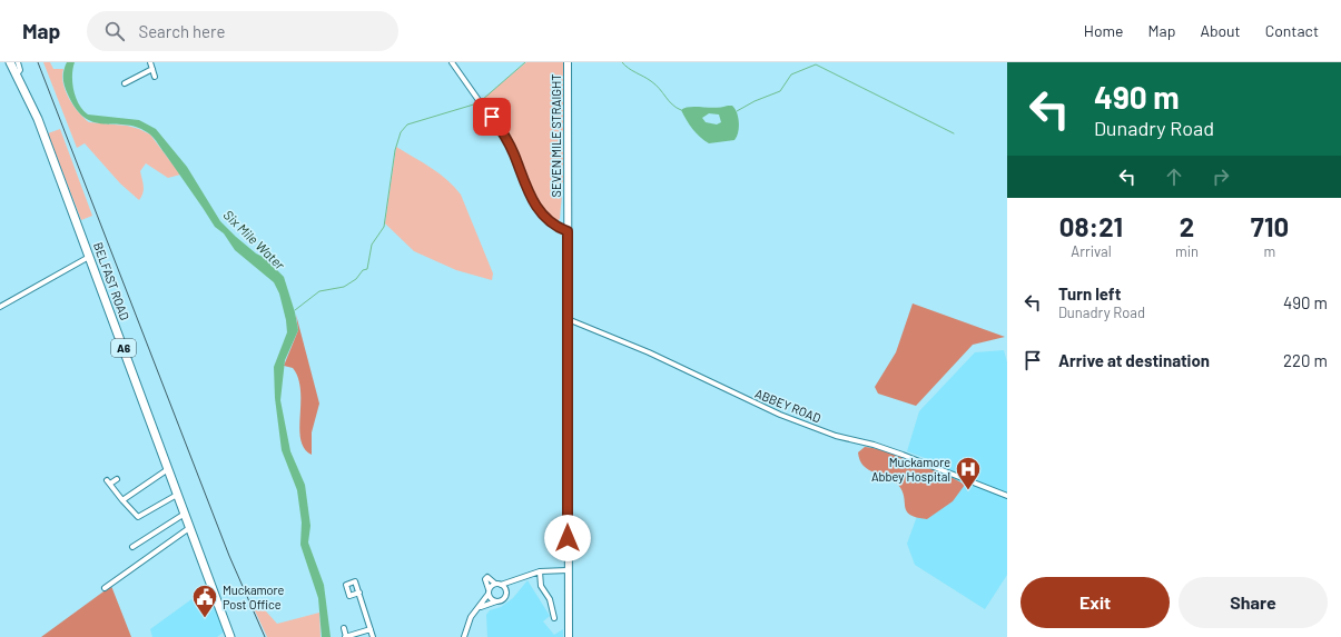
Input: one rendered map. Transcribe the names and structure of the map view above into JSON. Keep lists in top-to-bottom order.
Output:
{
  "streets": {
    "main road": ["SEVEN MILE STRAIGHT", "BELFAST ROAD", "A6"],
    "street": ["ABBEY ROAD"]
  },
  "crossings": [
    ["SEVEN MILE STRAIGHT", "ABBEY ROAD"]
  ],
  "water": ["Six Mile Water"],
  "places": {
    "hospital": ["Muckamore Abbey Hospital"],
    "public building": ["Muckamore Post Office"]
  },
  "page": {
    "header": "Map",
    "search": "Search here",
    "nav": [
      "Home",
      "Map",
      "About",
      "Contact"
    ],
    "turn": ["490 m", "Dunadry Road"],
    "eta": [
      "08:21",
      "Arrival",
      "2",
      "min",
      "710",
      "m"
    ],
    "list": [
      {
        "name": "Turn left",
        "note": "Dunadry Road",
        "value": "490 m"
      },
      {
        "name": "Arrive at destination",
        "value": "220 m"
      }
    ],
    "buttons": ["Exit", "Share"]
  }
}
